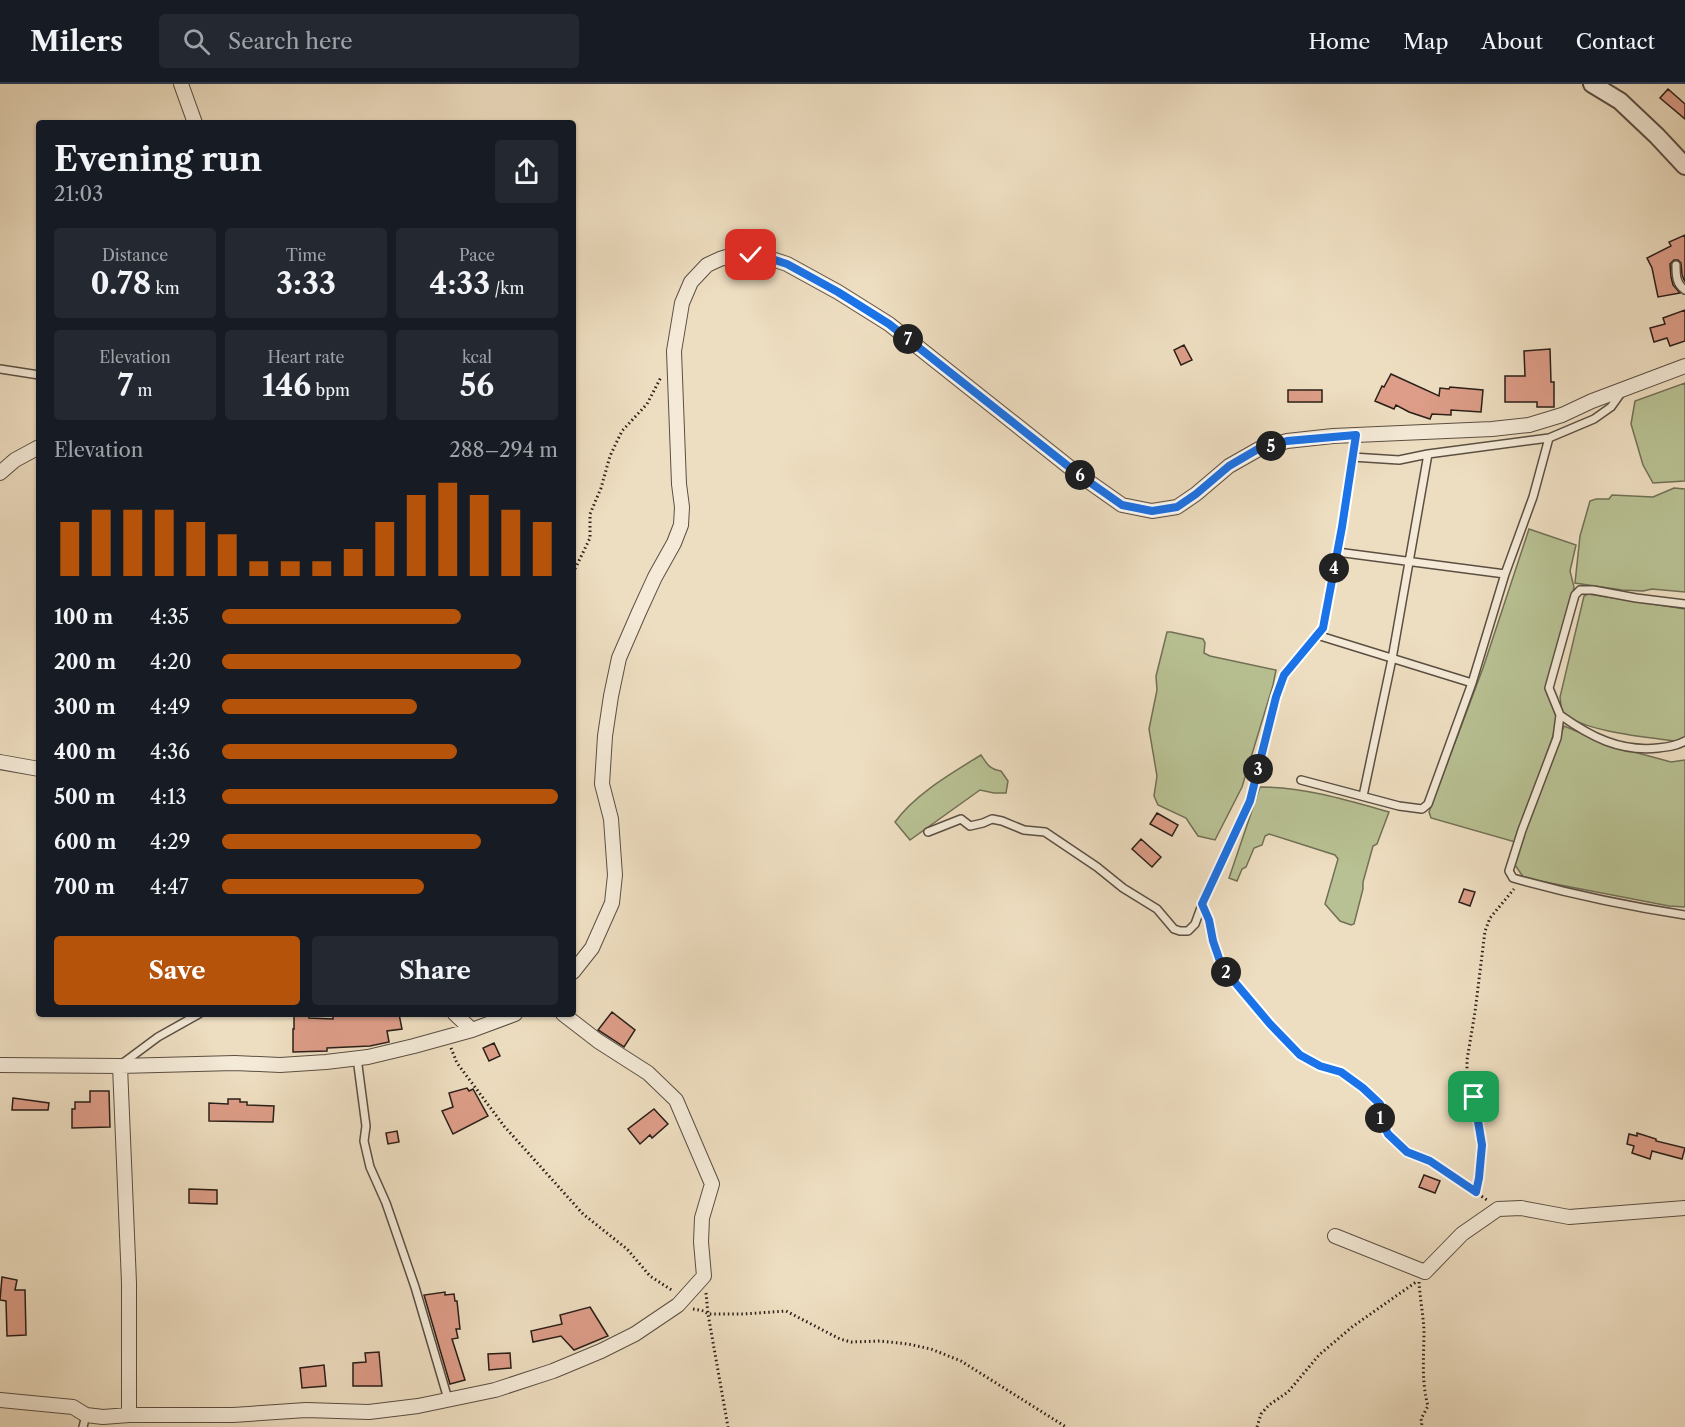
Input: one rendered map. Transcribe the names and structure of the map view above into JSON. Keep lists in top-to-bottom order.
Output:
{
  "page": {
    "header": "Milers",
    "search": "Search here",
    "nav": [
      "Home",
      "Map",
      "About",
      "Contact"
    ],
    "heading": ["Evening run", "21:03"],
    "stats": [
      ["Distance", "0.78 km"],
      ["Time", "3:33"],
      ["Pace", "4:33 /km"],
      ["Elevation", "7 m"],
      ["Heart rate", "146 bpm"],
      ["kcal", "56"]
    ],
    "pins": [
      "7",
      "5",
      "6",
      "4",
      "3",
      "2",
      "1"
    ],
    "chart": ["Elevation", "288–294 m"],
    "list": [
      {
        "name": "100 m",
        "note": "4:35"
      },
      {
        "name": "200 m",
        "note": "4:20"
      },
      {
        "name": "300 m",
        "note": "4:49"
      },
      {
        "name": "400 m",
        "note": "4:36"
      },
      {
        "name": "500 m",
        "note": "4:13"
      },
      {
        "name": "600 m",
        "note": "4:29"
      },
      {
        "name": "700 m",
        "note": "4:47"
      }
    ],
    "buttons": ["Save", "Share"]
  }
}
